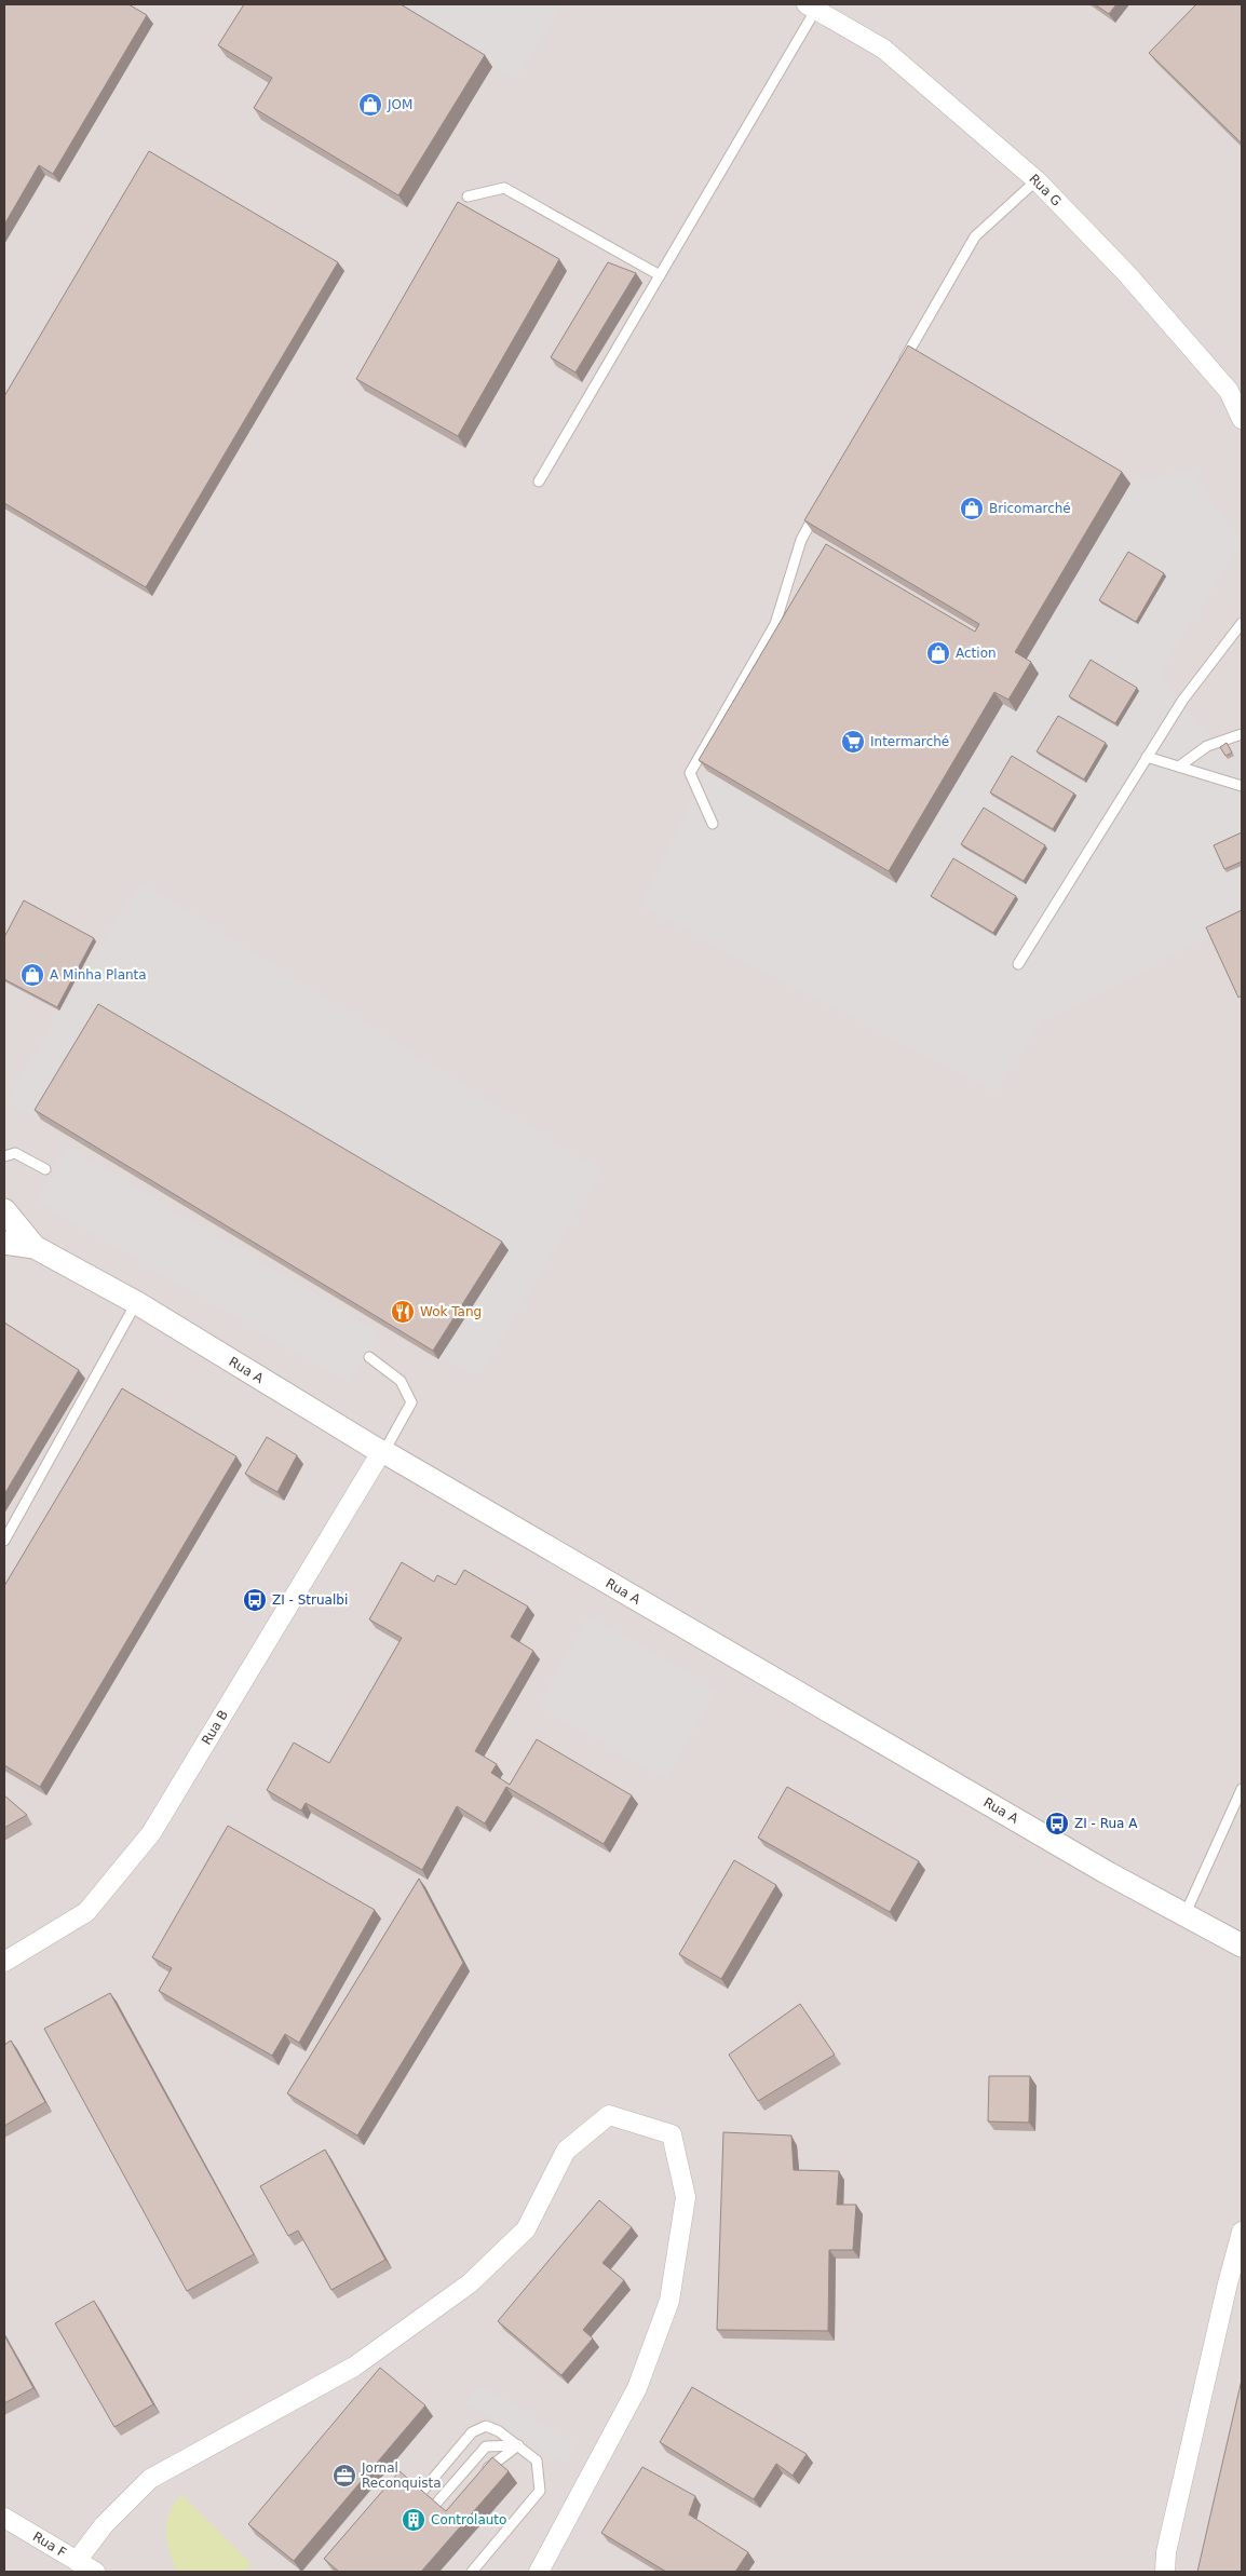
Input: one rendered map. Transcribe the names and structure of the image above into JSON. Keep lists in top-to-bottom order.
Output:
{
  "streets": {
    "street": [
      "Rua G",
      "Rua A",
      "Rua B",
      "Rua F"
    ]
  },
  "crossings": [
    ["Rua A", "Rua B"]
  ],
  "places": {
    "shop": [
      "JOM",
      "Bricomarché",
      "Action",
      "A Minha Planta"
    ],
    "supermarket": ["Intermarché"],
    "restaurant": ["Wok Tang"],
    "bus stop": ["ZI - Strualbi", "ZI - Rua A"],
    "office": ["Jornal Reconquista"],
    "building": ["Controlauto"]
  }
}
